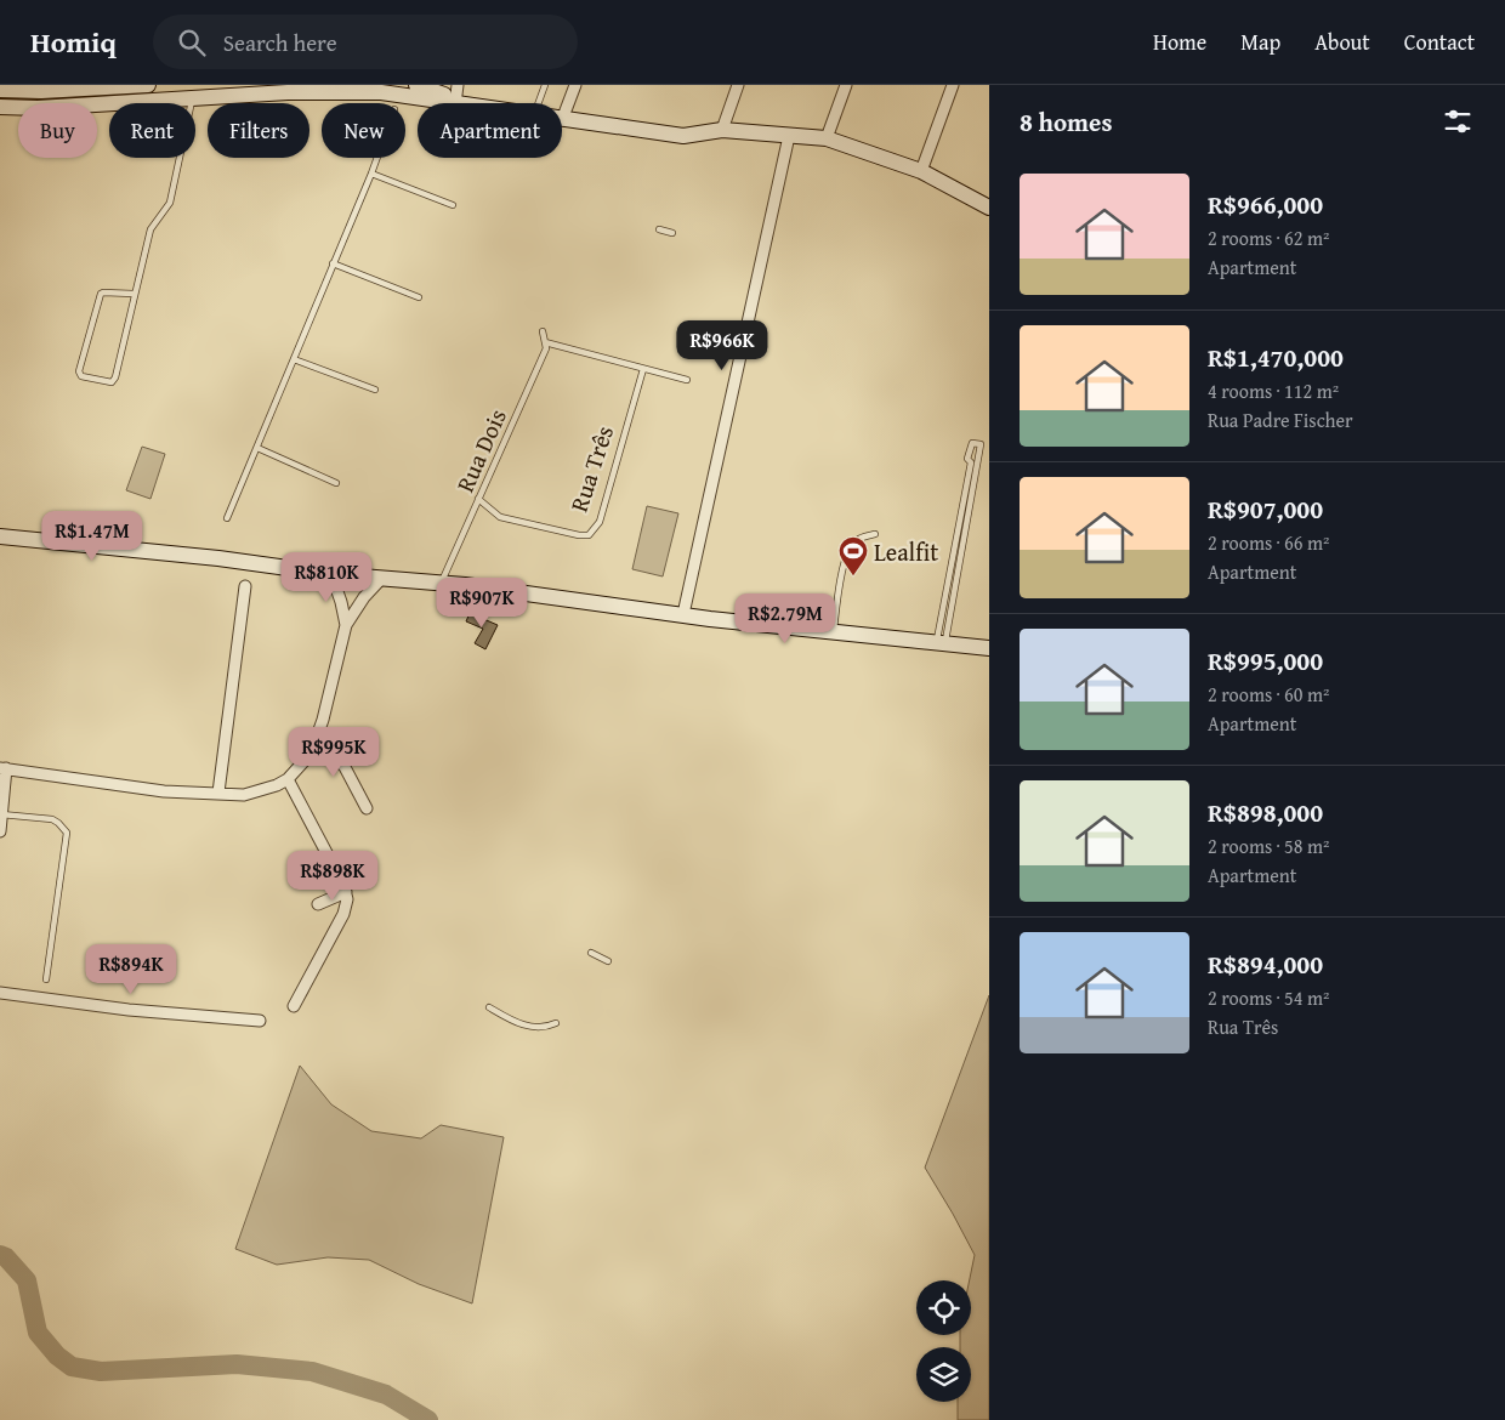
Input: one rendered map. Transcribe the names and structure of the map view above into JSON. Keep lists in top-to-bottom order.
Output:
{
  "streets": {
    "lane": ["Rua Dois", "Rua Três"]
  },
  "crossings": [
    ["Rua Dois", "Rua Três"]
  ],
  "places": {
    "sports": ["Lealfit"]
  },
  "page": {
    "header": "Homiq",
    "search": "Search here",
    "nav": [
      "Home",
      "Map",
      "About",
      "Contact"
    ],
    "heading": "8 homes",
    "chip": [
      "Buy",
      "Rent",
      "Filters",
      "New",
      "Apartment"
    ],
    "list": [
      {
        "name": "R$966,000",
        "note": "2 rooms · 62 m² · Apartment"
      },
      {
        "name": "R$1,470,000",
        "note": "4 rooms · 112 m² · Rua Padre Fischer"
      },
      {
        "name": "R$907,000",
        "note": "2 rooms · 66 m² · Apartment"
      },
      {
        "name": "R$995,000",
        "note": "2 rooms · 60 m² · Apartment"
      },
      {
        "name": "R$898,000",
        "note": "2 rooms · 58 m² · Apartment"
      },
      {
        "name": "R$894,000",
        "note": "2 rooms · 54 m² · Rua Três"
      }
    ],
    "price": [
      "R$966K",
      "R$1.47M",
      "R$810K",
      "R$907K",
      "R$2.79M",
      "R$995K",
      "R$898K",
      "R$894K"
    ]
  }
}
